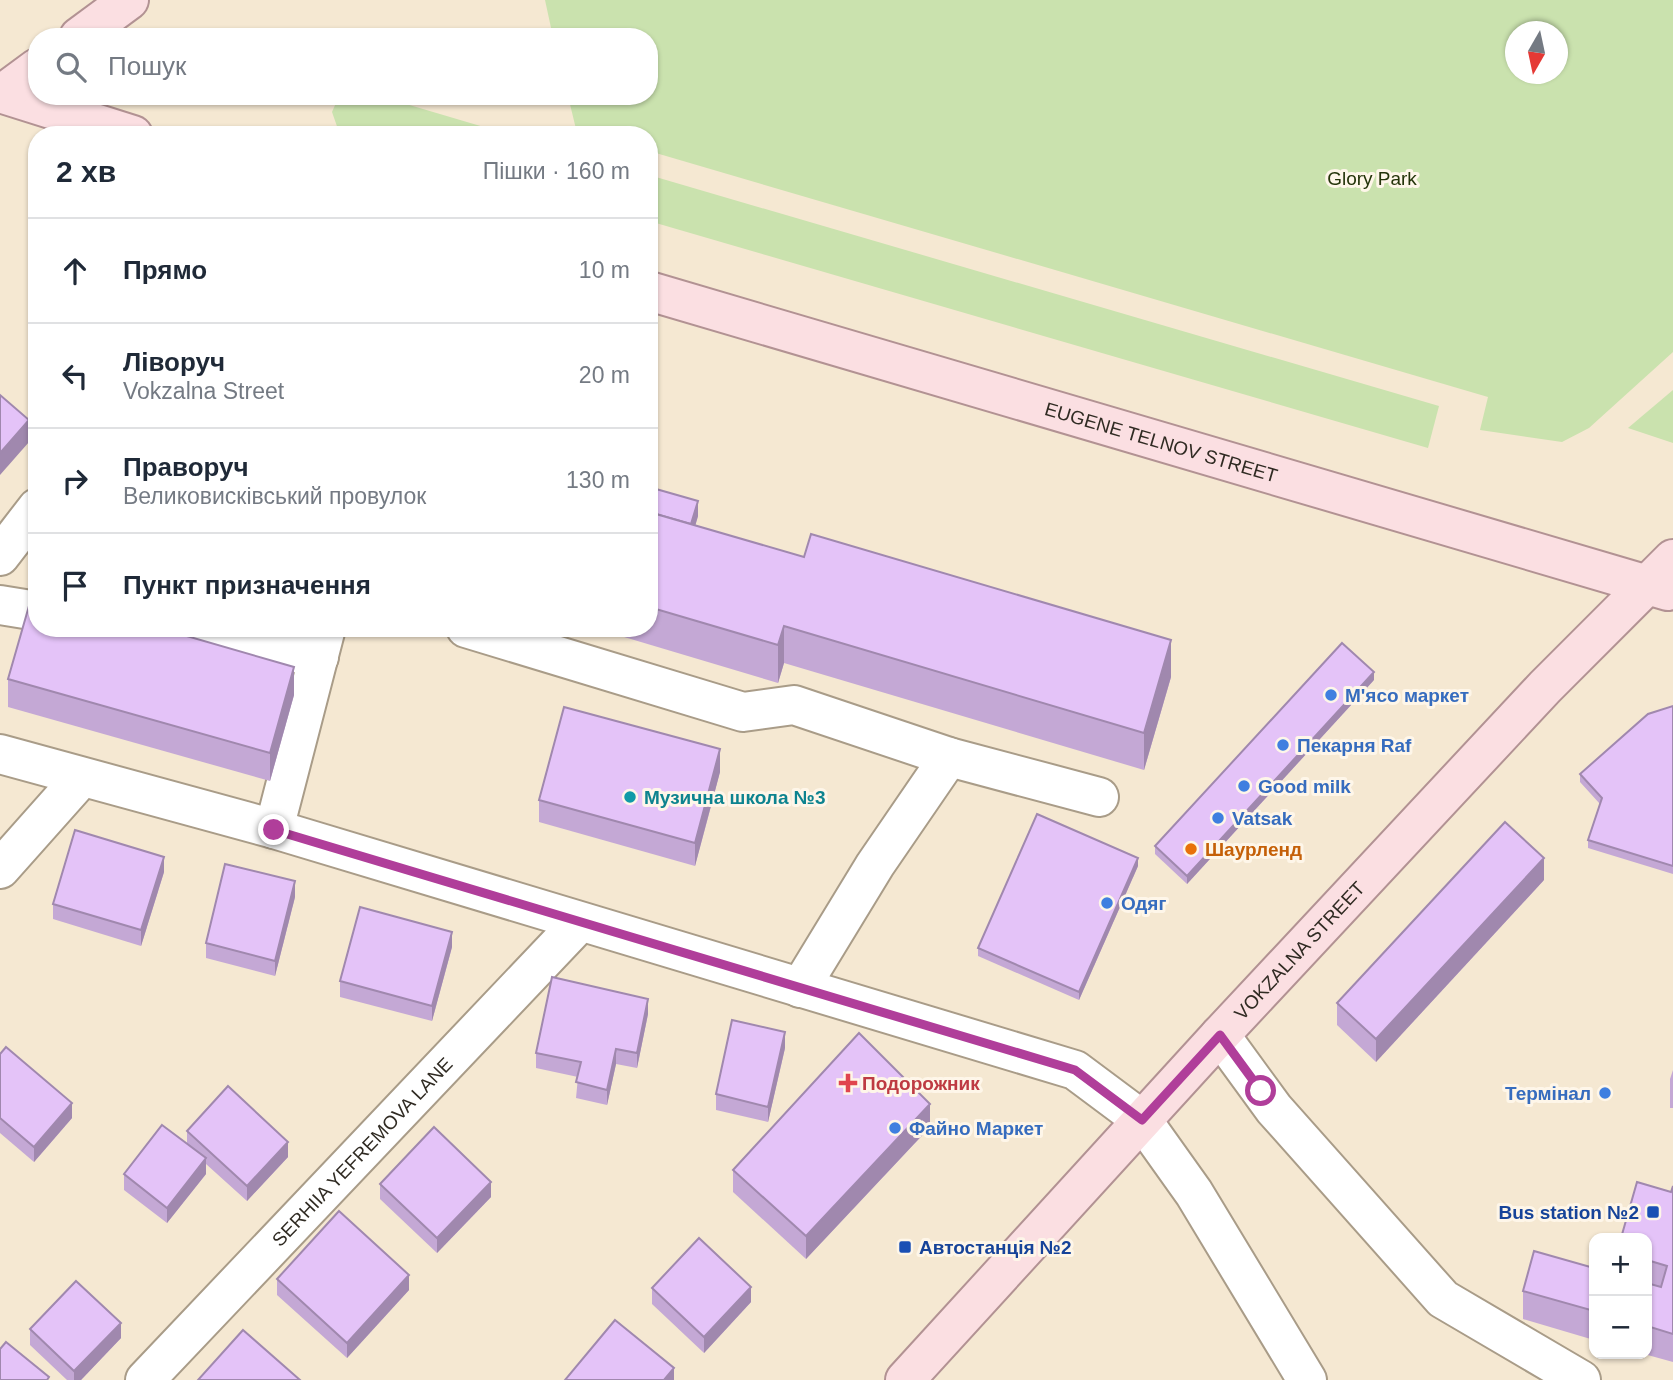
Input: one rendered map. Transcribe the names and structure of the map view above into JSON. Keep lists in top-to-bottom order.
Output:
{
  "streets": {
    "main road": ["EUGENE TELNOV STREET", "VOKZALNA STREET"],
    "street": ["SERHIIA YEFREMOVA LANE"]
  },
  "crossings": [
    ["EUGENE TELNOV STREET", "VOKZALNA STREET"]
  ],
  "parks": ["Glory Park"],
  "places": {
    "other": [
      "М'ясо маркет",
      "Пекарня Raf",
      "Good milk",
      "Музична школа №3",
      "Vatsak",
      "Шаурленд",
      "Одяг",
      "Термінал",
      "Файно Маркет"
    ],
    "health": ["Подорожник"],
    "transit": ["Bus station №2", "Автостанція №2"]
  },
  "north": "bottom",
  "page": {
    "search": "Пошук",
    "heading": ["2 хв", "Пішки · 160 m"],
    "list": [
      ["Прямо", "10 m"],
      ["Ліворуч", "Vokzalna Street", "20 m"],
      ["Праворуч", "Великовисківський провулок", "130 m"],
      "Пункт призначення"
    ],
    "map_buttons": ["+", "−"]
  }
}
